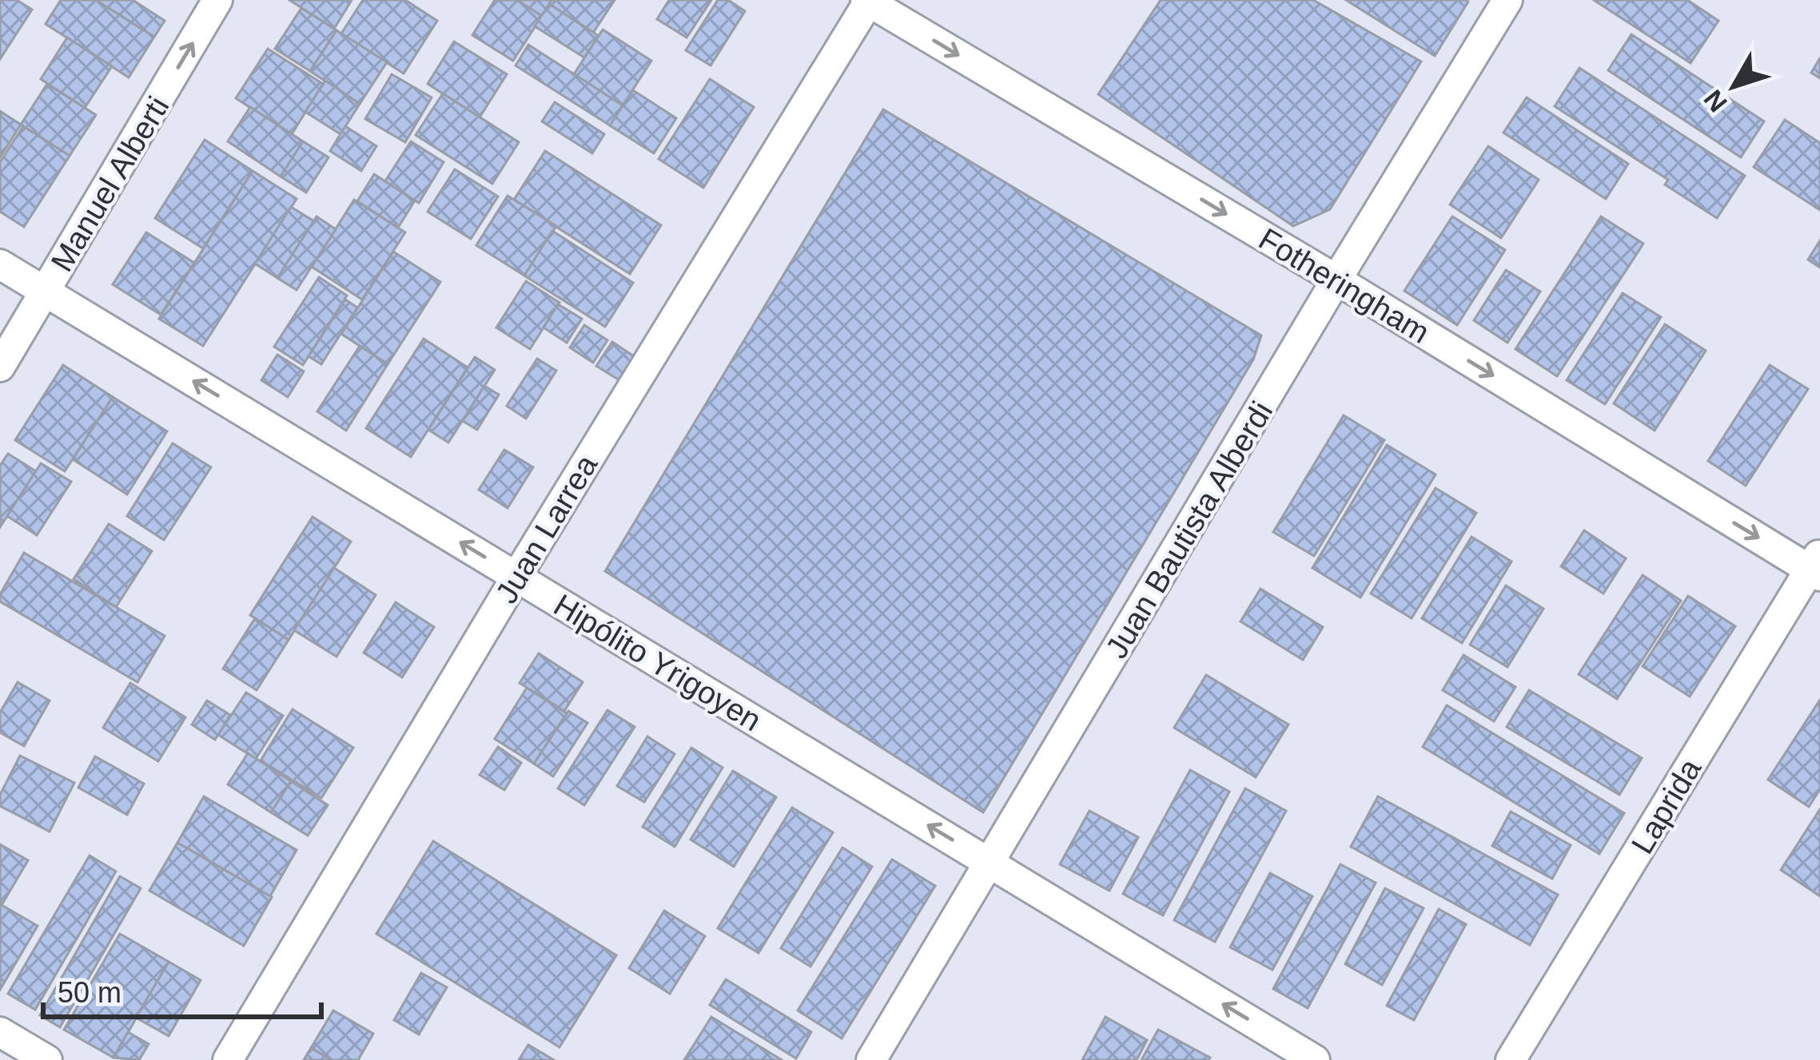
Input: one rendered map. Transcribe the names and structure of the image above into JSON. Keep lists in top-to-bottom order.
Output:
{
  "streets": {
    "street": [
      "Manuel Alberti",
      "Fotheringham",
      "Juan Larrea",
      "Juan Bautista Alberdi",
      "Hipólito Yrigoyen",
      "Laprida"
    ]
  },
  "crossings": [
    ["Manuel Alberti", "Hipólito Yrigoyen"],
    ["Fotheringham", "Juan Larrea"],
    ["Fotheringham", "Juan Bautista Alberdi"],
    ["Fotheringham", "Laprida"],
    ["Juan Larrea", "Hipólito Yrigoyen"],
    ["Juan Bautista Alberdi", "Hipólito Yrigoyen"]
  ],
  "one_way": ["Manuel Alberti", "Fotheringham", "Hipólito Yrigoyen"],
  "scale_bar": "50 m",
  "north": "bottom left"
}
